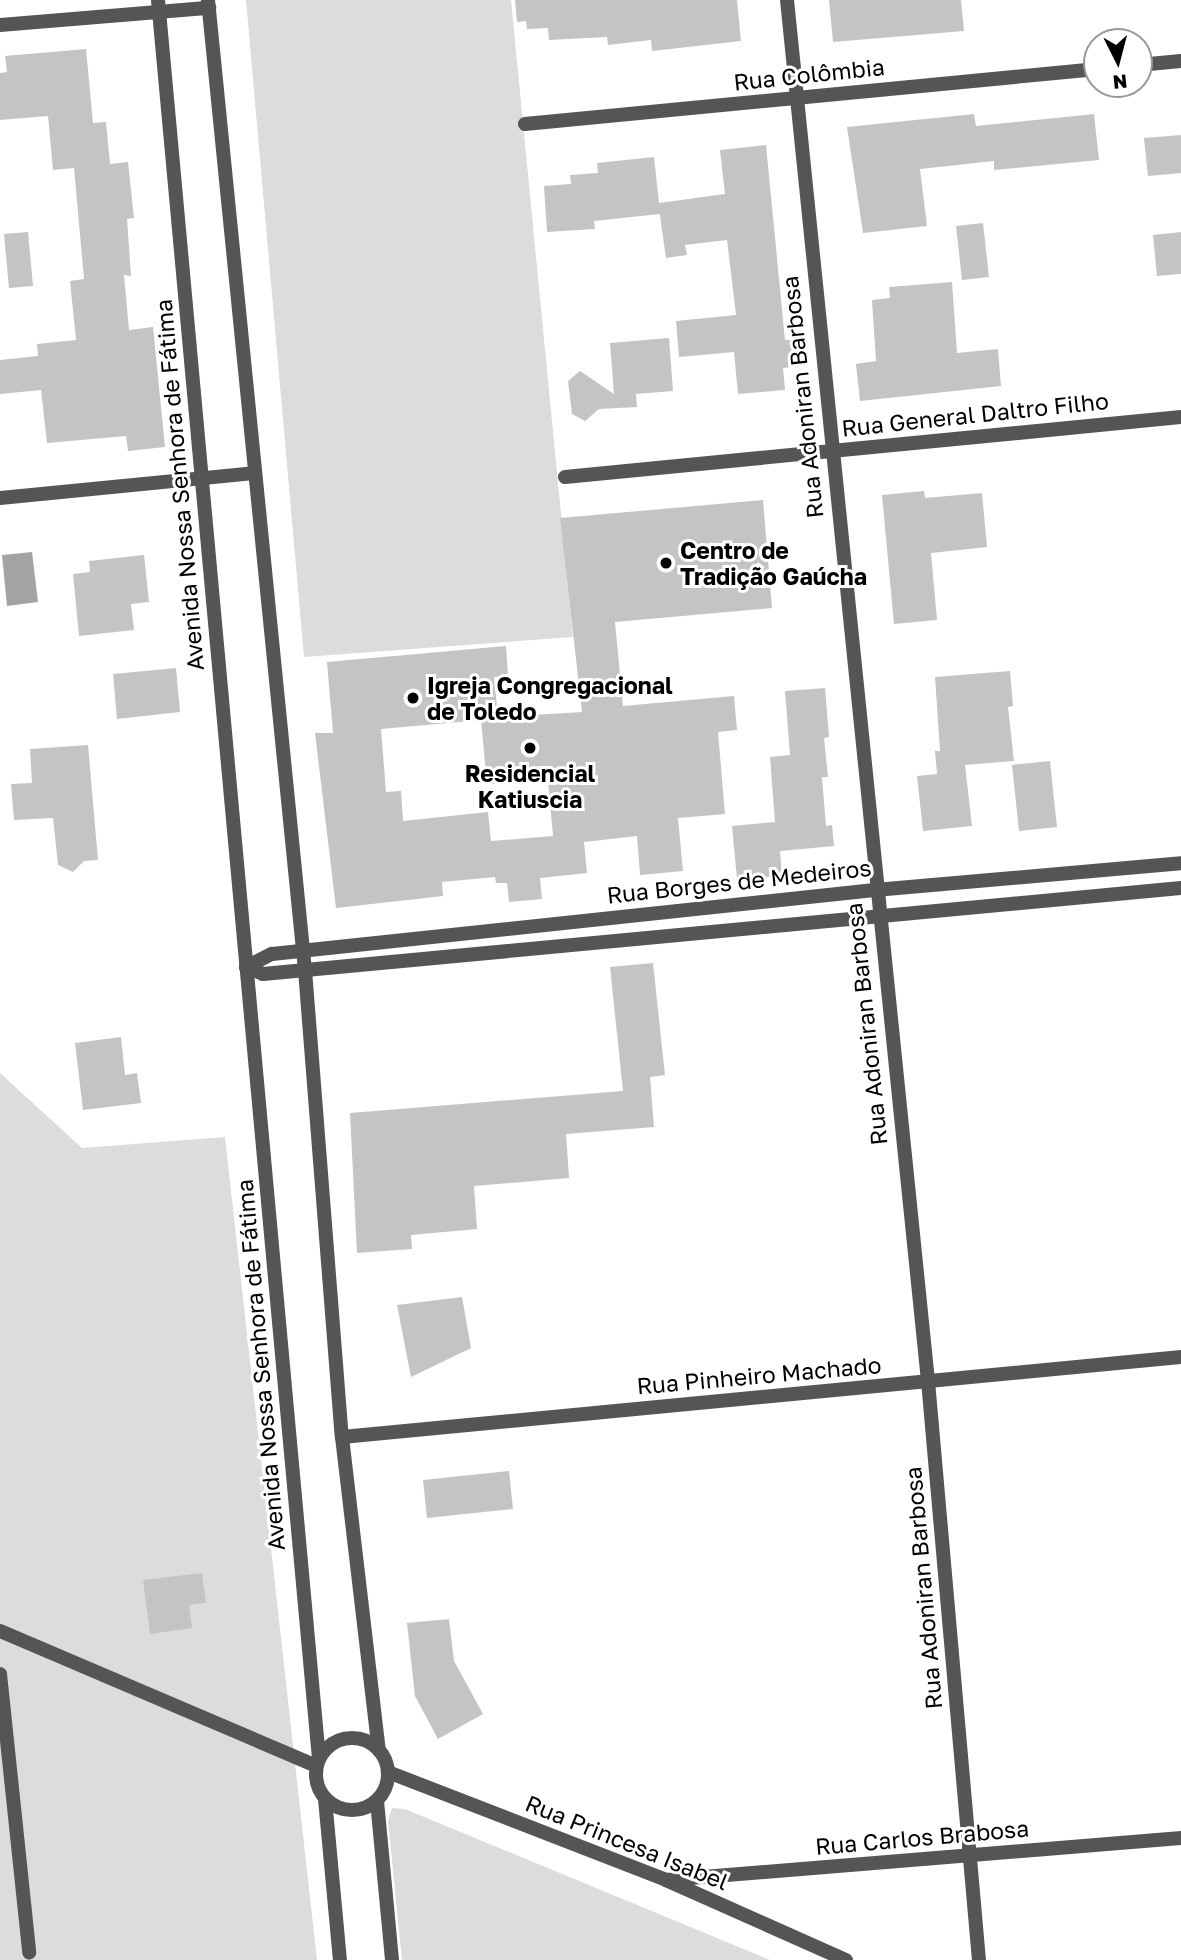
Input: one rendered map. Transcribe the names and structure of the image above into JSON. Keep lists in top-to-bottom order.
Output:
{
  "streets": {
    "street": [
      "Rua Colômbia",
      "Rua Adoniran Barbosa",
      "Rua General Daltro Filho",
      "Avenida Nossa Senhora de Fátima",
      "Rua Borges de Medeiros",
      "Rua Pinheiro Machado",
      "Rua Carlos Brabosa",
      "Rua Princesa Isabel"
    ]
  },
  "crossings": [
    ["Rua Colômbia", "Rua Adoniran Barbosa"],
    ["Rua Adoniran Barbosa", "Rua General Daltro Filho"],
    ["Rua Adoniran Barbosa", "Rua Borges de Medeiros"],
    ["Rua Adoniran Barbosa", "Rua Pinheiro Machado"],
    ["Rua Adoniran Barbosa", "Rua Carlos Brabosa"],
    ["Avenida Nossa Senhora de Fátima", "Rua Princesa Isabel"],
    ["Rua Carlos Brabosa", "Rua Princesa Isabel"]
  ],
  "places": ["Centro de Tradição Gaúcha", "Igreja Congregacional de Toledo", "Residencial Katiuscia"],
  "north": "bottom"
}
